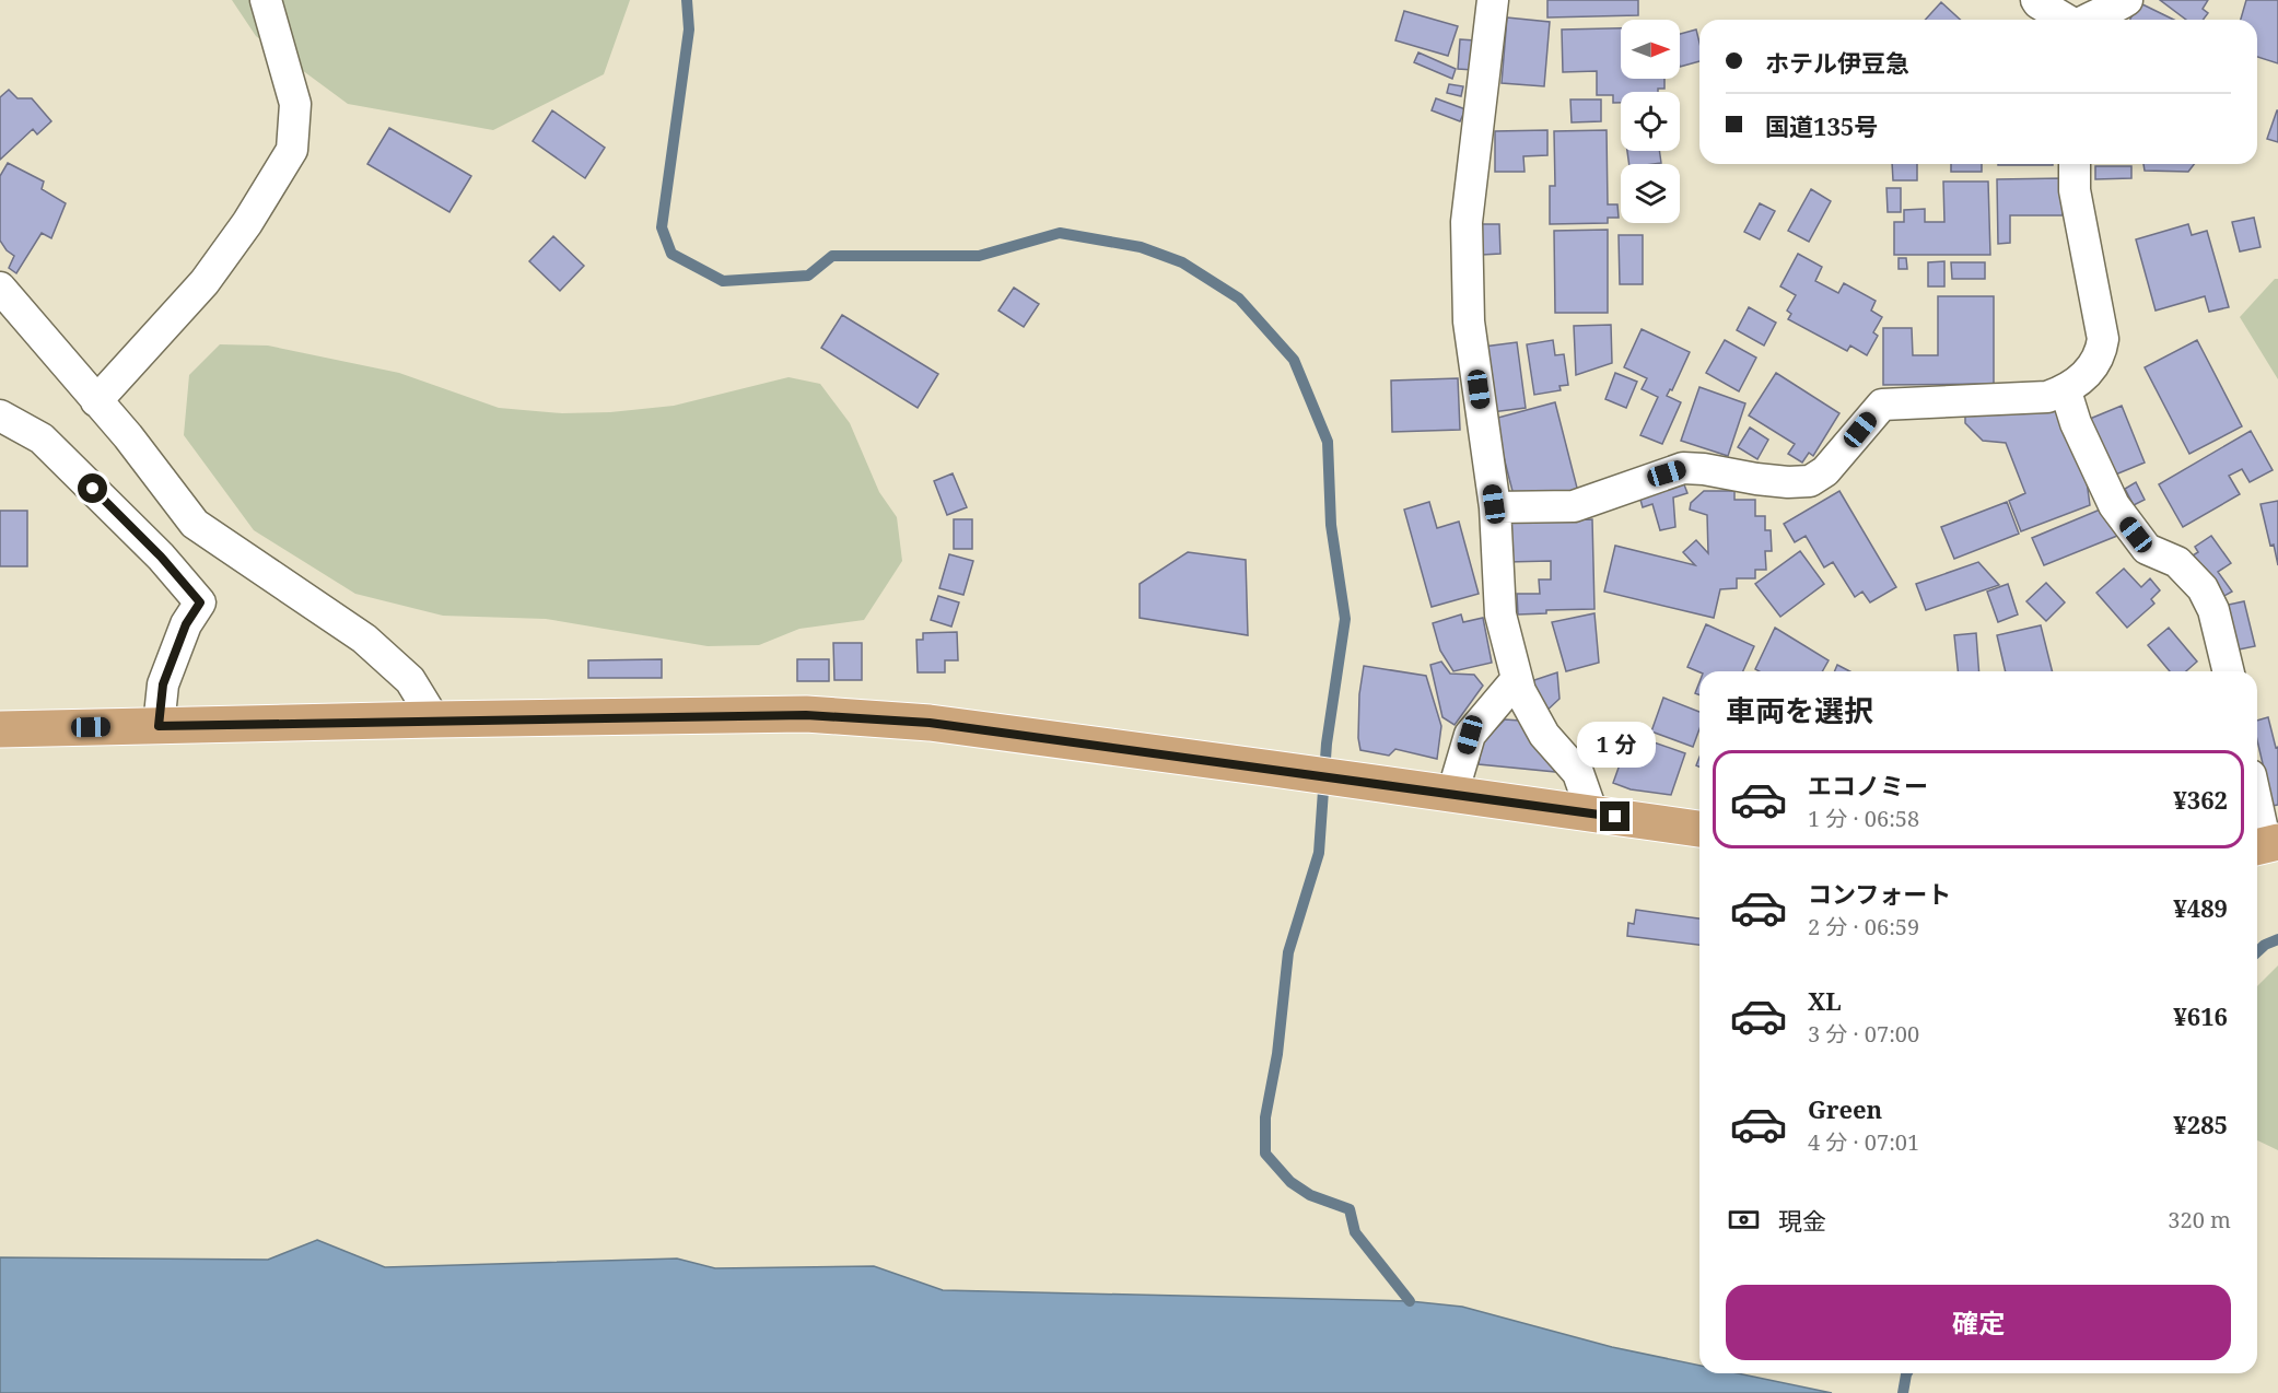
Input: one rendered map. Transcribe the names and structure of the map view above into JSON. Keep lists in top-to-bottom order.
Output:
{
  "north": "right",
  "page": {
    "banner": ["ホテル伊豆急", "国道135号"],
    "heading": "車両を選択",
    "bubble": "1 分",
    "list": [
      {
        "name": "エコノミー",
        "note": "1 分 · 06:58",
        "value": "¥362"
      },
      {
        "name": "コンフォート",
        "note": "2 分 · 06:59",
        "value": "¥489"
      },
      {
        "name": "XL",
        "note": "3 分 · 07:00",
        "value": "¥616"
      },
      {
        "name": "Green",
        "note": "4 分 · 07:01",
        "value": "¥285"
      }
    ],
    "pay": ["現金", "320 m"],
    "buttons": "確定"
  }
}
